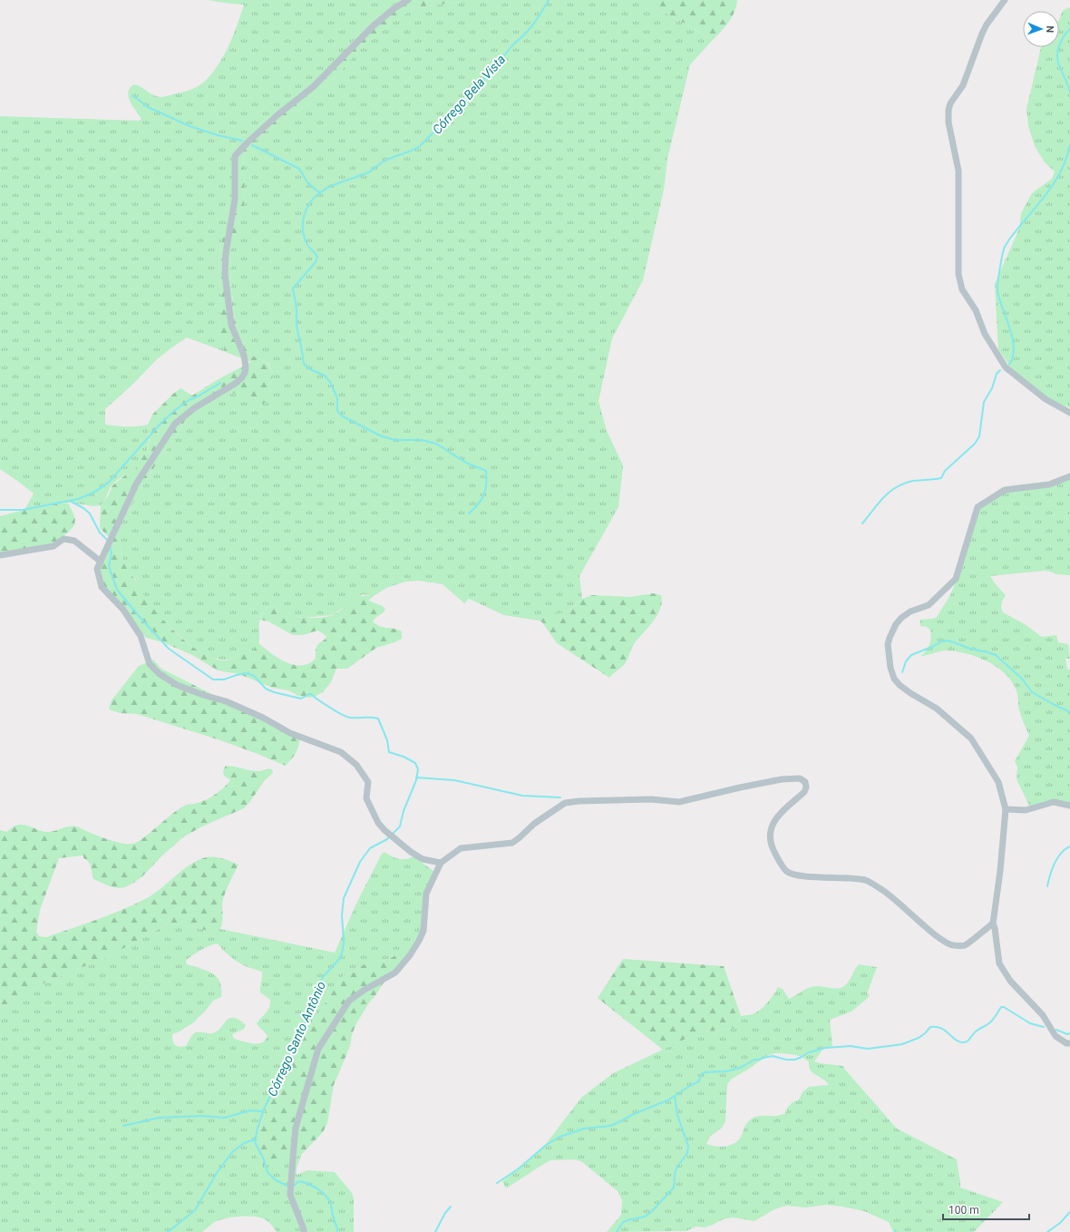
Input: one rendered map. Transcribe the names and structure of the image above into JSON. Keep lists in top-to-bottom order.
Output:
{
  "water": ["Córrego Bela Vista", "Córrego Santo Antônio"],
  "scale_bar": "100 m",
  "north": "right"
}
